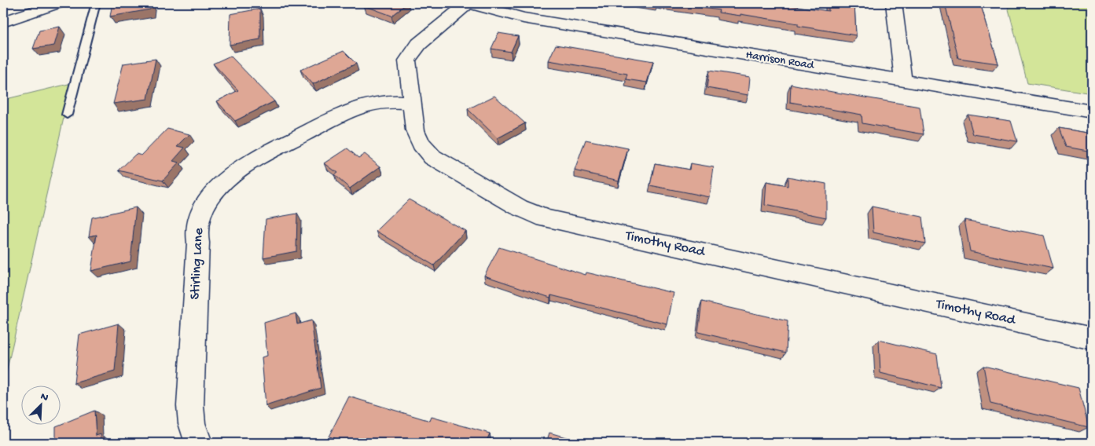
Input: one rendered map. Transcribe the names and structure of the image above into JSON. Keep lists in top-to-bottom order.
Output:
{
  "streets": {
    "street": ["Harrison Road", "Timothy Road", "Stirling Lane"]
  },
  "crossings": [
    ["Harrison Road", "Timothy Road"],
    ["Timothy Road", "Stirling Lane"]
  ],
  "north": "top right"
}
